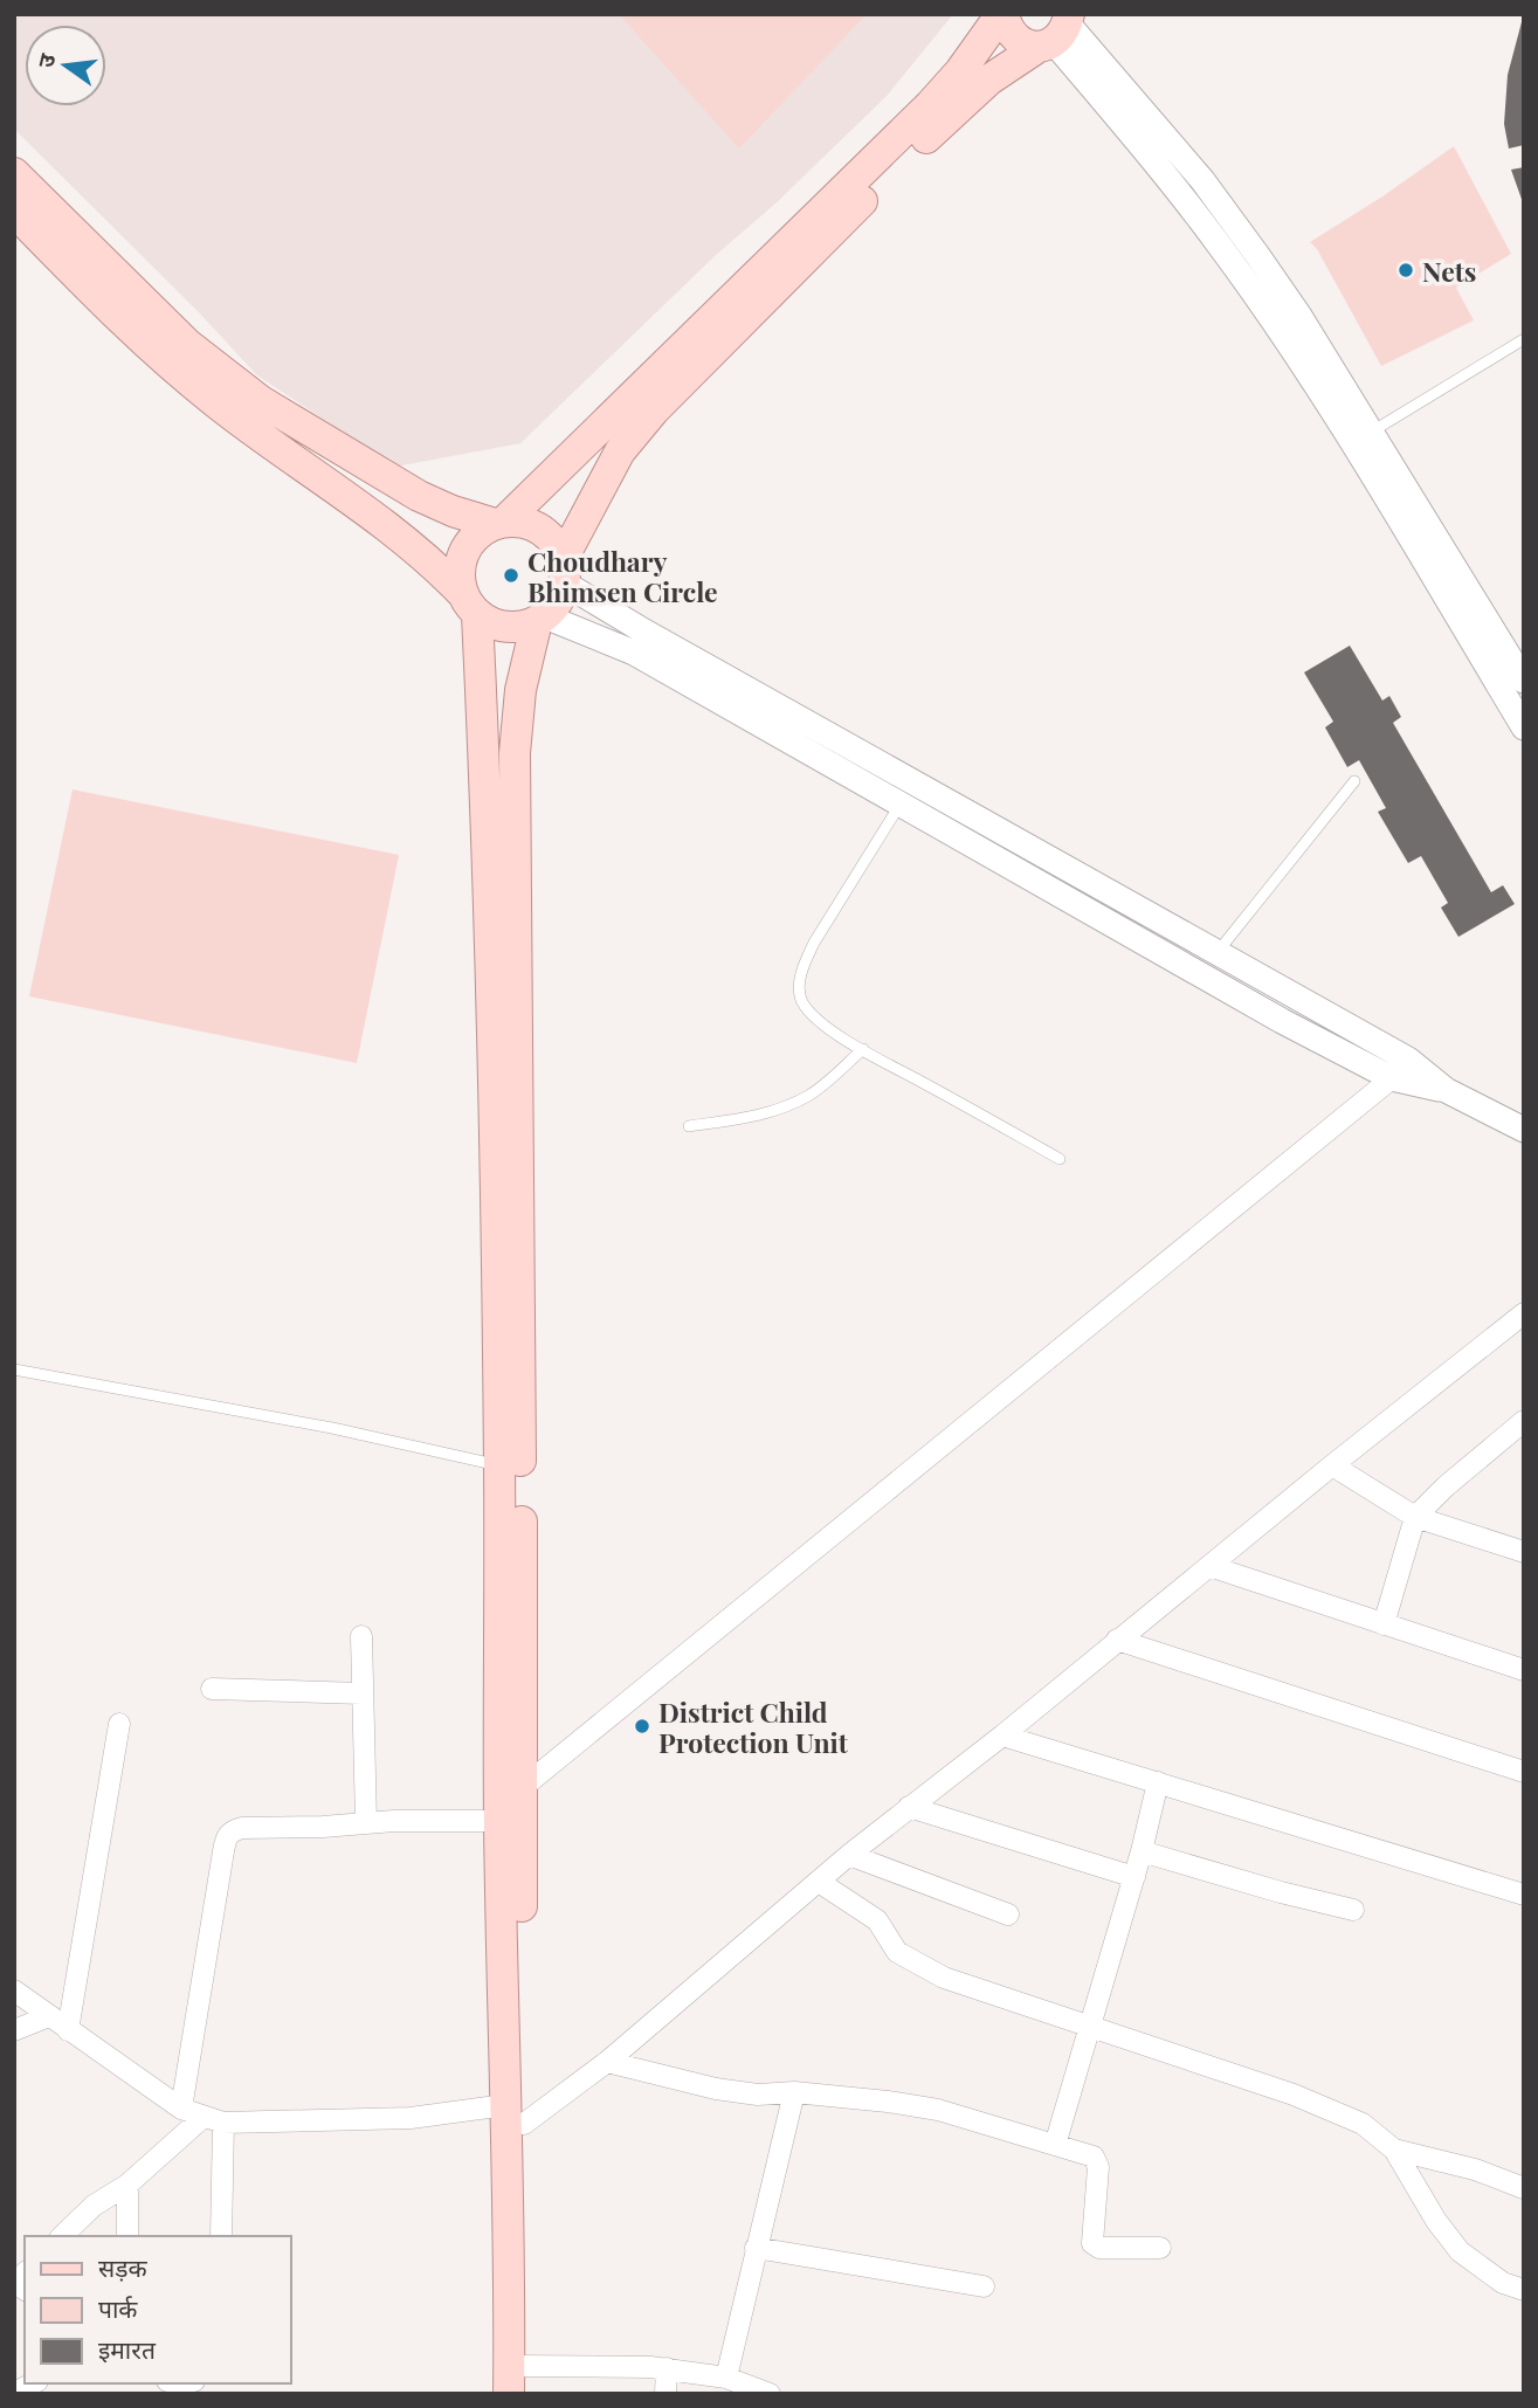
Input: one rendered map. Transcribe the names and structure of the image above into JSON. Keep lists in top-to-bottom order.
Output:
{
  "places": ["Nets", "Choudhary Bhimsen Circle", "District Child Protection Unit"],
  "legend": ["सड़क", "पार्क", "इमारत"],
  "north": "left"
}
